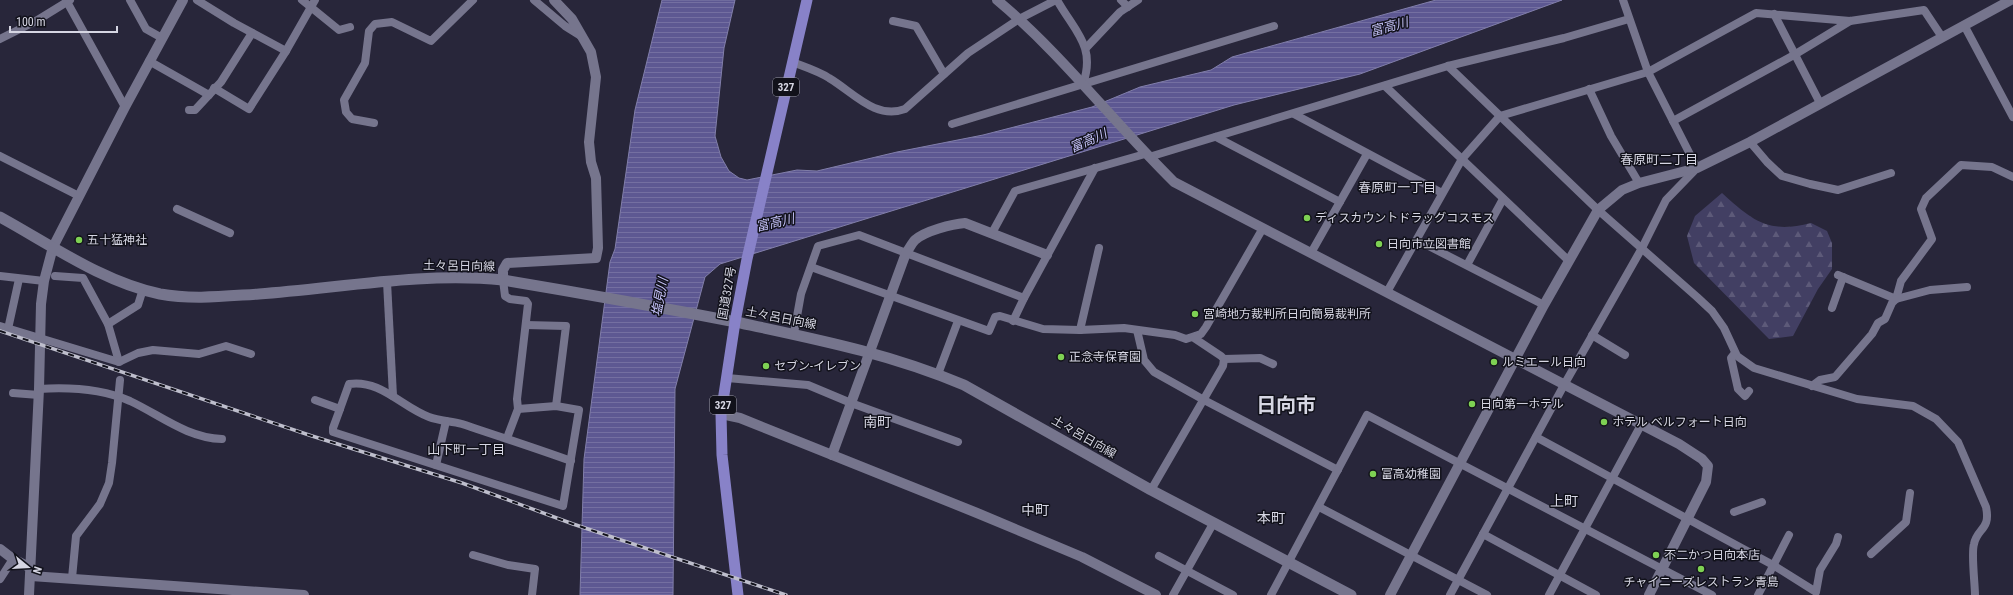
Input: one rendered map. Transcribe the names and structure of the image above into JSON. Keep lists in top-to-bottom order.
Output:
{
  "streets": {
    "highway": ["327", "国道327号"],
    "main road": ["土々呂日向線"]
  },
  "crossings": [
    ["土々呂日向線", "国道327号"]
  ],
  "districts": [
    "春原町二丁目",
    "春原町一丁目",
    "日向市",
    "南町",
    "山下町一丁目",
    "上町",
    "中町",
    "本町"
  ],
  "water": ["富高川", "塩見川"],
  "places": [
    "ディスカウントドラッグコスモス",
    "五十猛神社",
    "日向市立図書館",
    "宮崎地方裁判所日向簡易裁判所",
    "正念寺保育園",
    "ルミエール日向",
    "セブン-イレブン",
    "日向第一ホテル",
    "ホテル ベルフォート日向",
    "富高幼稚園",
    "不二かつ日向本店",
    "チャイニーズレストラン青島"
  ],
  "scale_bar": "100 m",
  "north": "right"
}
